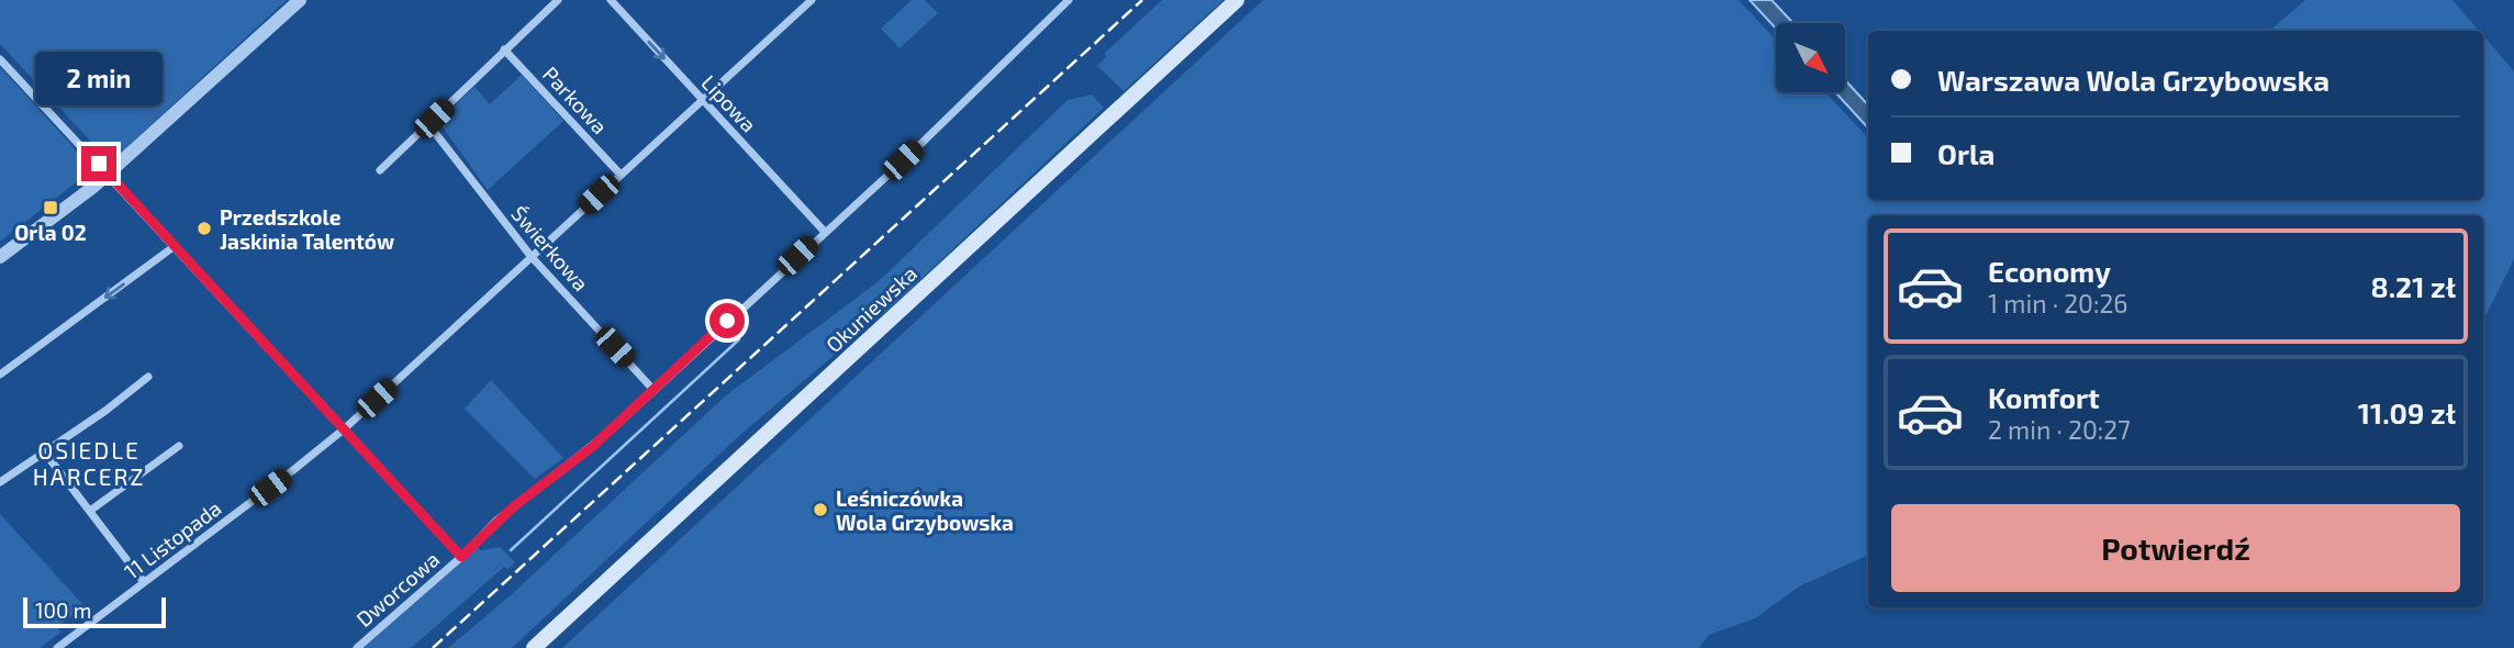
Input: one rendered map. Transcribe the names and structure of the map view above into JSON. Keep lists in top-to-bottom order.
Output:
{
  "streets": {
    "main road": ["Okuniewska"],
    "street": [
      "Parkowa",
      "Lipowa",
      "Świerkowa",
      "11 Listopada",
      "Dworcowa"
    ]
  },
  "crossings": [
    ["Parkowa", "11 Listopada"],
    ["Lipowa", "11 Listopada"],
    ["Lipowa", "Dworcowa"],
    ["Świerkowa", "11 Listopada"],
    ["Świerkowa", "Dworcowa"]
  ],
  "one_way": ["Lipowa"],
  "districts": ["OSIEDLE HARCERZ"],
  "places": {
    "transit": ["Orla 02"],
    "other": ["Przedszkole Jaskinia Talentów", "Leśniczówka Wola Grzybowska"]
  },
  "scale_bar": "100 m",
  "north": "bottom right",
  "page": {
    "banner": ["Warszawa Wola Grzybowska", "Orla"],
    "bubble": "2 min",
    "list": [
      {
        "name": "Economy",
        "note": "1 min · 20:26",
        "value": "8.21 zł"
      },
      {
        "name": "Komfort",
        "note": "2 min · 20:27",
        "value": "11.09 zł"
      }
    ],
    "buttons": "Potwierdź",
    "scale": "100 m"
  }
}
